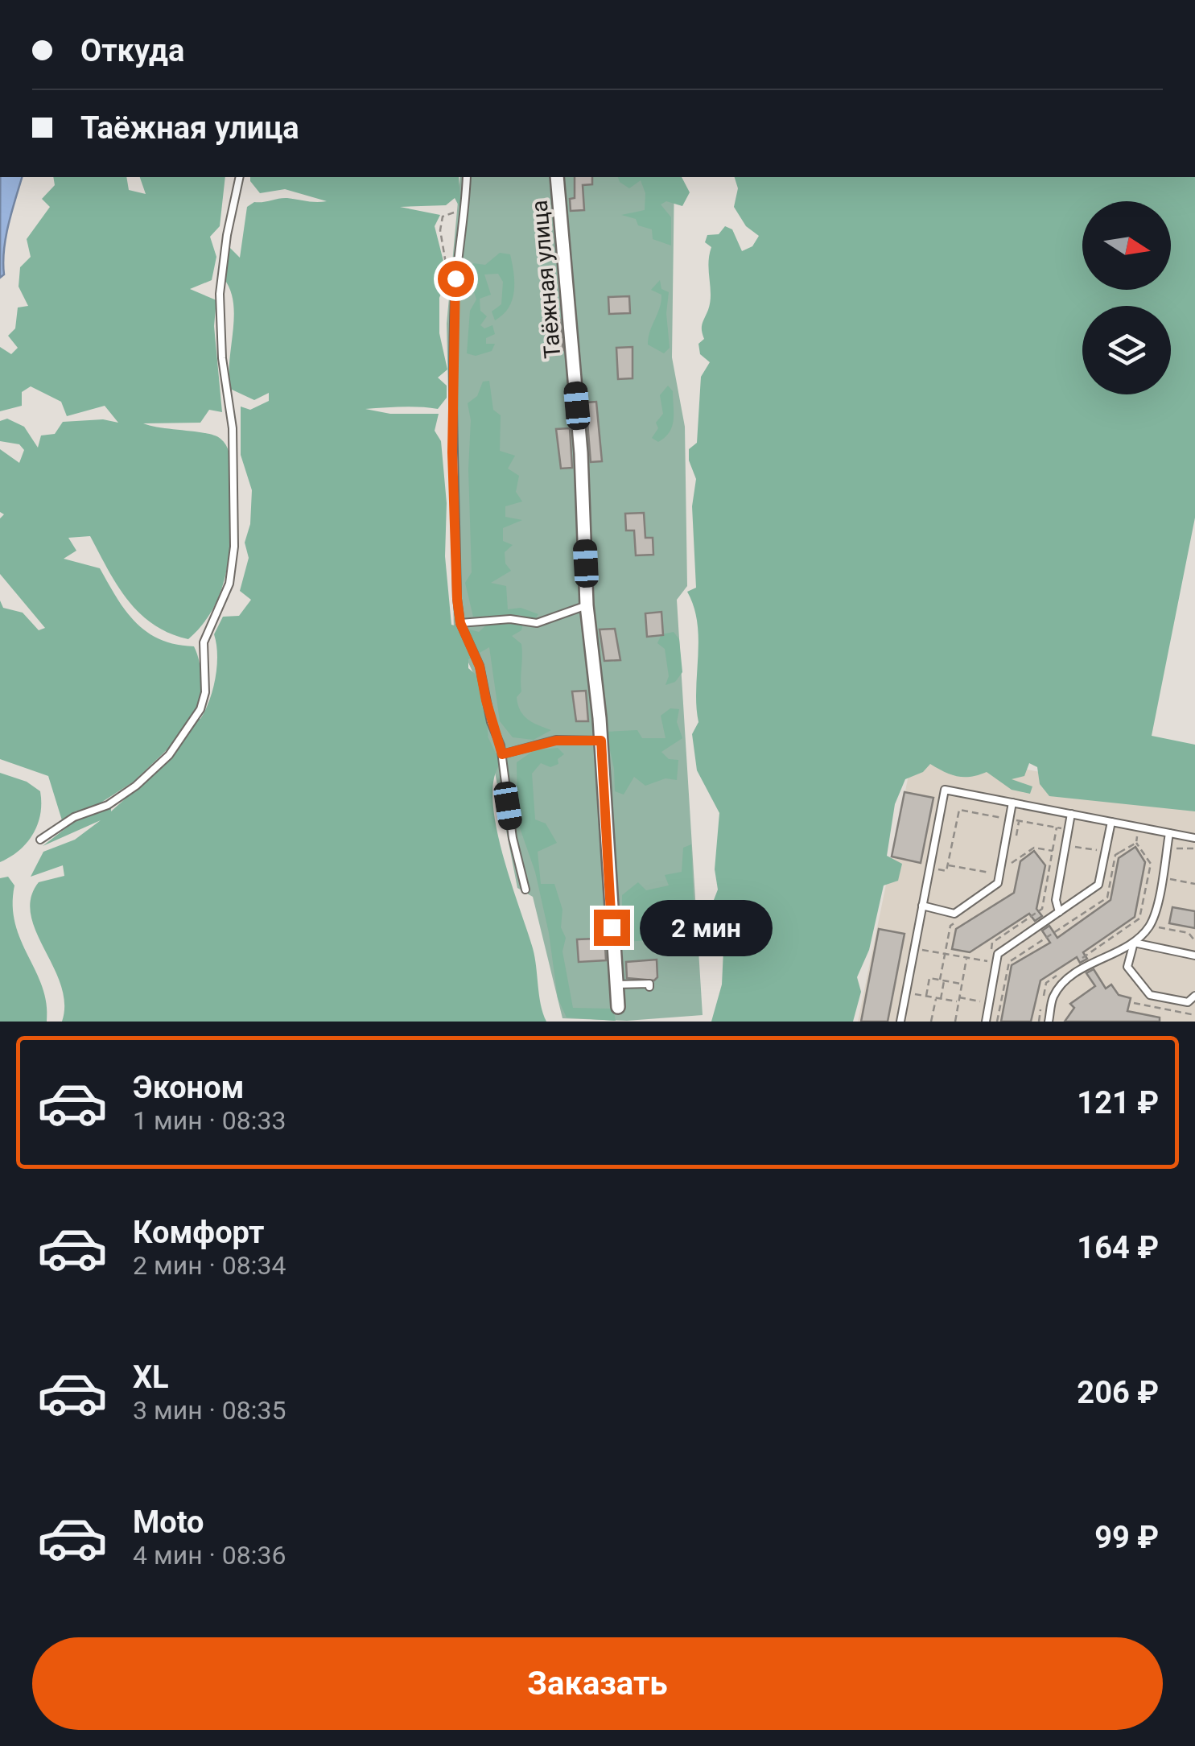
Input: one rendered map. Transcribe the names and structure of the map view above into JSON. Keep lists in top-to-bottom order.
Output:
{
  "streets": {
    "street": ["Таёжная улица"]
  },
  "north": "right",
  "page": {
    "banner": ["Откуда", "Таёжная улица"],
    "bubble": "2 мин",
    "list": [
      {
        "name": "Эконом",
        "note": "1 мин · 08:33",
        "value": "121 ₽"
      },
      {
        "name": "Комфорт",
        "note": "2 мин · 08:34",
        "value": "164 ₽"
      },
      {
        "name": "XL",
        "note": "3 мин · 08:35",
        "value": "206 ₽"
      },
      {
        "name": "Moto",
        "note": "4 мин · 08:36",
        "value": "99 ₽"
      }
    ],
    "buttons": "Заказать"
  }
}
